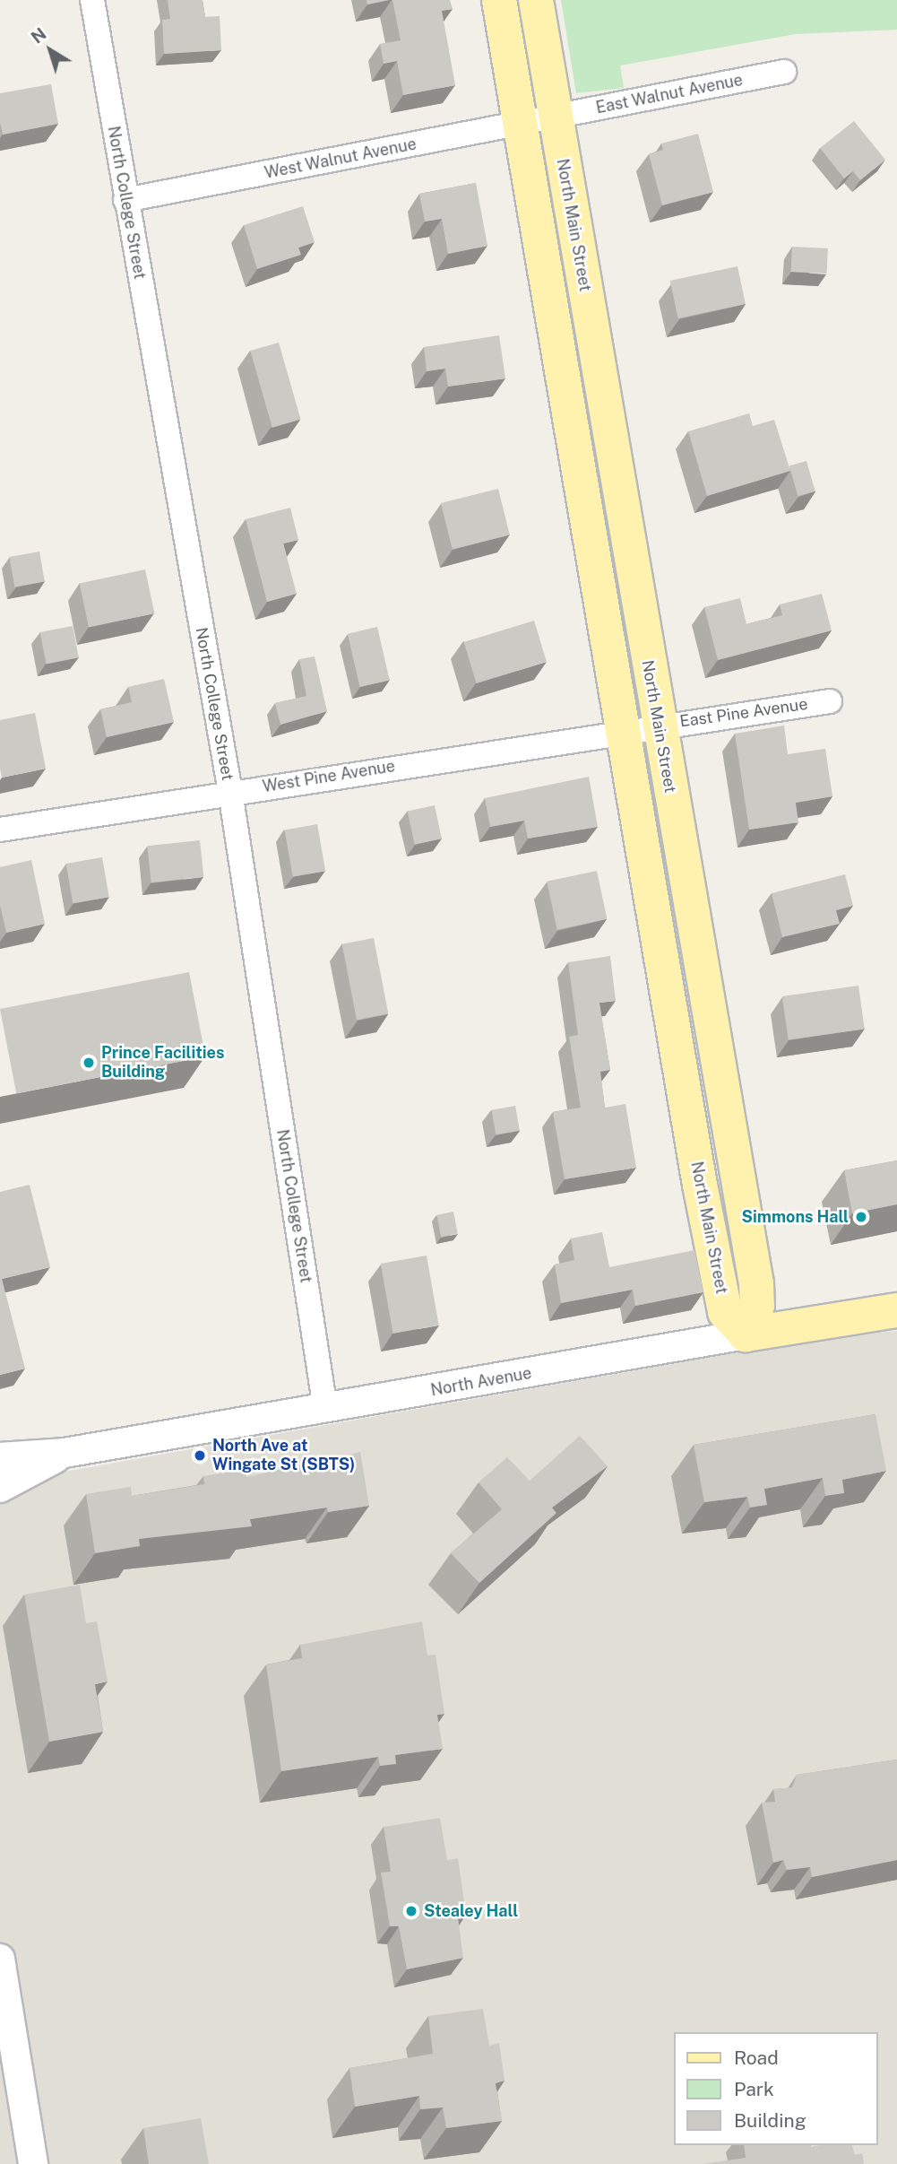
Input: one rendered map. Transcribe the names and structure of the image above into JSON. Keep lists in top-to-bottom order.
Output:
{
  "streets": {
    "main road": ["North Main Street", "North Avenue"],
    "street": [
      "East Walnut Avenue",
      "West Walnut Avenue",
      "North College Street",
      "East Pine Avenue",
      "West Pine Avenue"
    ]
  },
  "crossings": [
    ["East Walnut Avenue", "West Walnut Avenue"],
    ["East Walnut Avenue", "North Main Street"],
    ["West Walnut Avenue", "North College Street"],
    ["West Walnut Avenue", "North Main Street"],
    ["North College Street", "West Pine Avenue"],
    ["North College Street", "North Avenue"],
    ["North Main Street", "East Pine Avenue"],
    ["North Main Street", "West Pine Avenue"],
    ["North Main Street", "North Avenue"],
    ["East Pine Avenue", "West Pine Avenue"]
  ],
  "places": [
    "Prince Facilities Building",
    "Simmons Hall",
    "North Ave at Wingate St (SBTS)",
    "Stealey Hall"
  ],
  "legend": ["Road", "Park", "Building"],
  "north": "top left"
}
